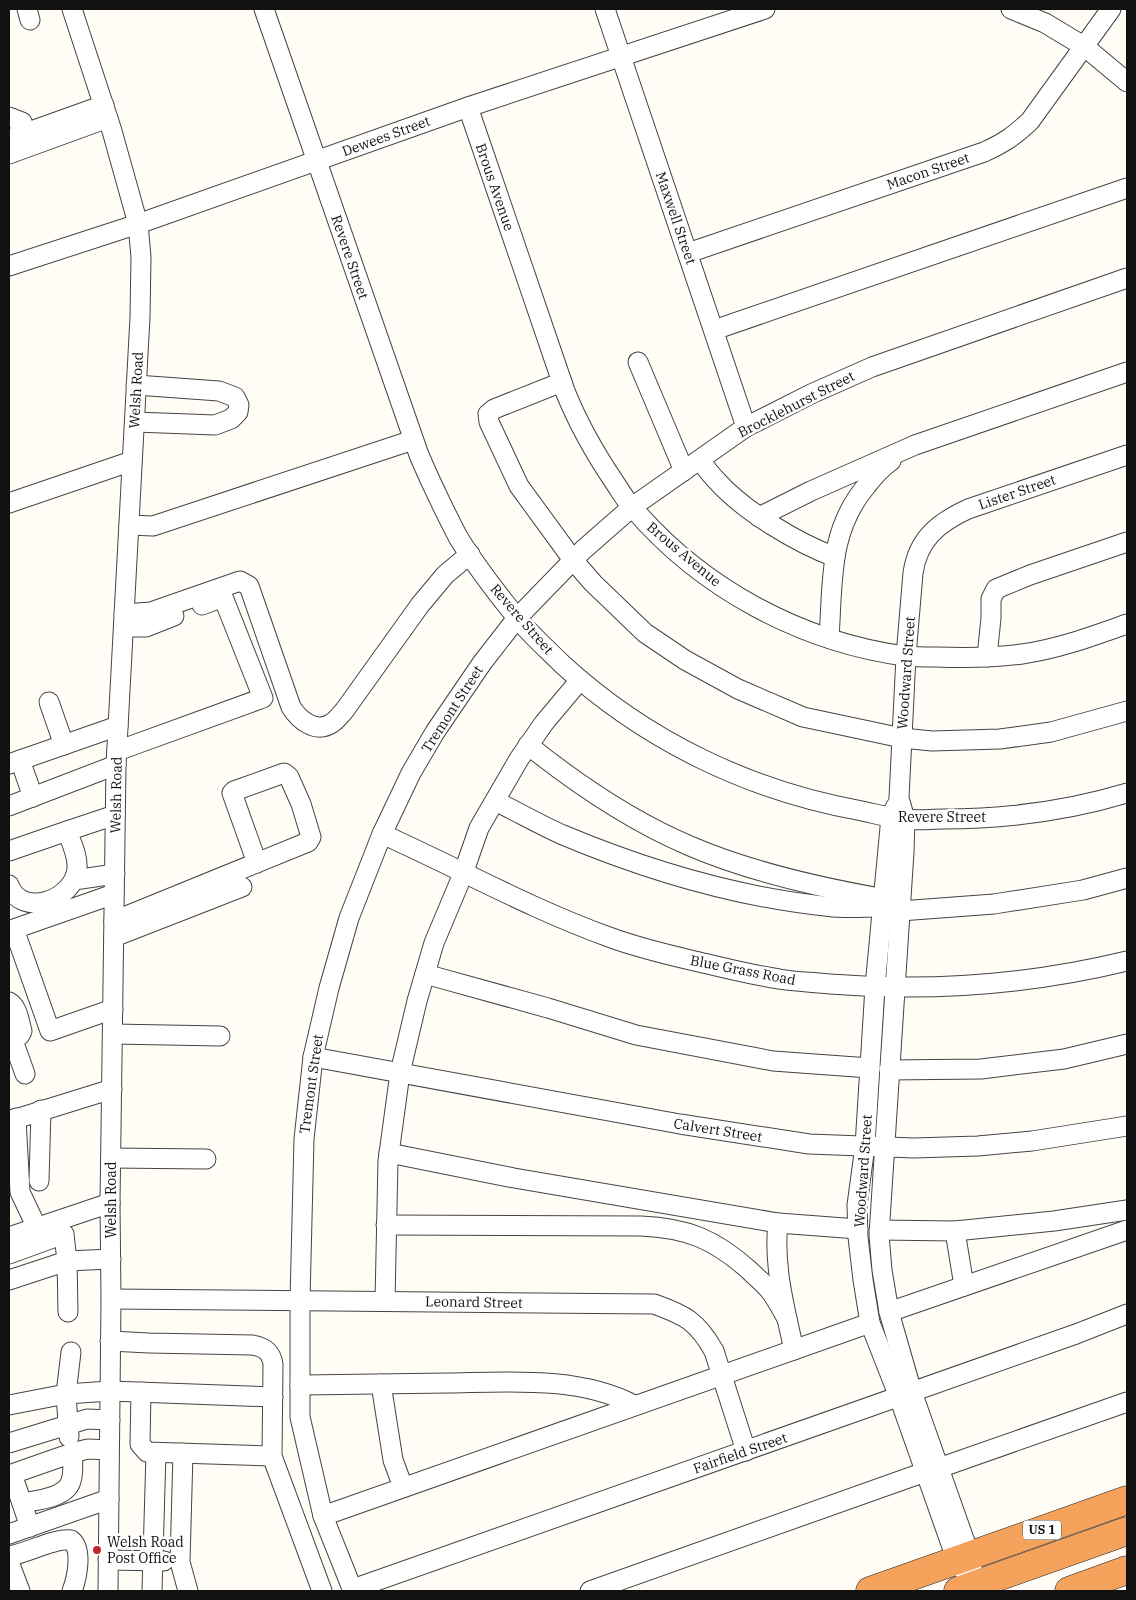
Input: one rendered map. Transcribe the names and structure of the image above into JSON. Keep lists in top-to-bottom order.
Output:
{
  "streets": {
    "highway": ["US 1"],
    "street": [
      "Dewees Street",
      "Macon Street",
      "Brous Avenue",
      "Maxwell Street",
      "Revere Street",
      "Welsh Road",
      "Brocklehurst Street",
      "Lister Street",
      "Woodward Street",
      "Tremont Street",
      "Blue Grass Road",
      "Calvert Street",
      "Leonard Street",
      "Fairfield Street"
    ]
  },
  "crossings": [
    ["Dewees Street", "Brous Avenue"],
    ["Dewees Street", "Maxwell Street"],
    ["Dewees Street", "Revere Street"],
    ["Dewees Street", "Welsh Road"],
    ["Macon Street", "Maxwell Street"],
    ["Brous Avenue", "Brocklehurst Street"],
    ["Brous Avenue", "Woodward Street"],
    ["Maxwell Street", "Brocklehurst Street"],
    ["Revere Street", "Brocklehurst Street"],
    ["Revere Street", "Woodward Street"],
    ["Revere Street", "Tremont Street"],
    ["Welsh Road", "Leonard Street"],
    ["Brocklehurst Street", "Tremont Street"],
    ["Lister Street", "Woodward Street"],
    ["Woodward Street", "Blue Grass Road"],
    ["Woodward Street", "Calvert Street"],
    ["Woodward Street", "Fairfield Street"],
    ["Woodward Street", "US 1"],
    ["Tremont Street", "Blue Grass Road"],
    ["Tremont Street", "Calvert Street"],
    ["Tremont Street", "Leonard Street"],
    ["Tremont Street", "Fairfield Street"],
    ["Leonard Street", "Fairfield Street"]
  ],
  "places": ["Welsh Road Post Office"]
}
